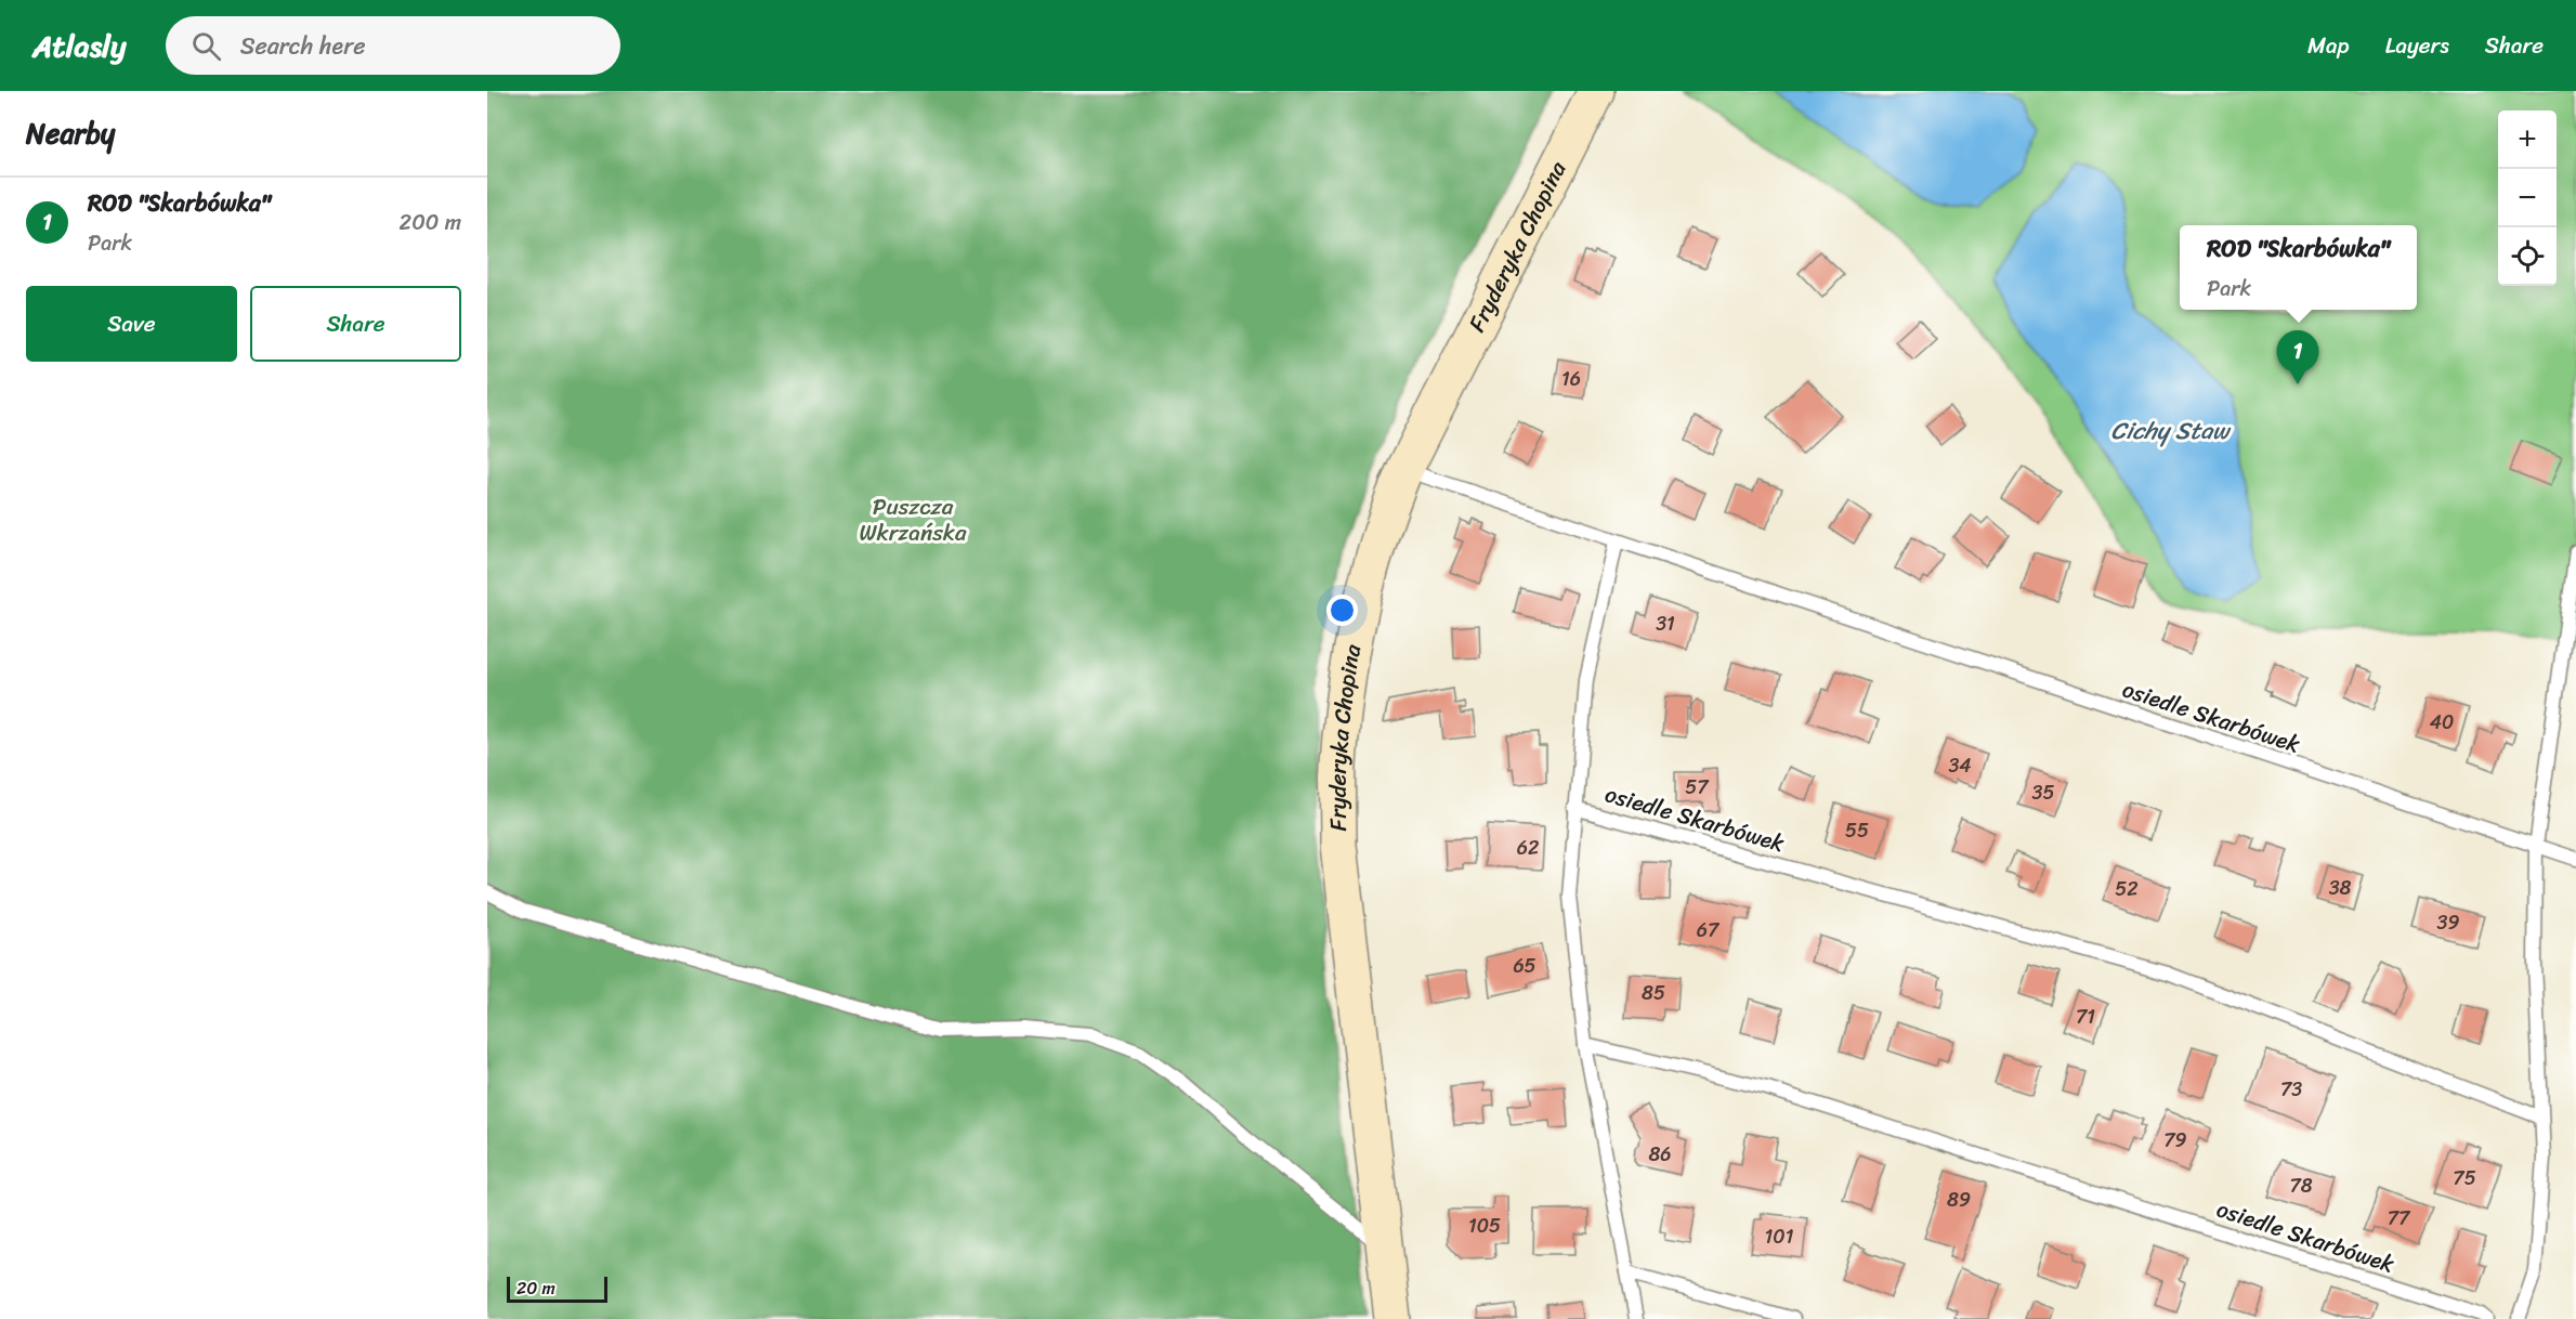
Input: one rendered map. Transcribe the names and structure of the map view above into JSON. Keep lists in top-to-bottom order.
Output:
{
  "streets": {
    "street": ["Fryderyka Chopina"],
    "lane": ["osiedle Skarbówek"]
  },
  "crossings": [
    ["Fryderyka Chopina", "osiedle Skarbówek"]
  ],
  "water": ["Cichy Staw"],
  "parks": ["Puszcza Wkrzańska"],
  "house_numbers": [
    "16",
    "31",
    "40",
    "34",
    "57",
    "35",
    "55",
    "62",
    "38",
    "52",
    "39",
    "67",
    "65",
    "85",
    "71",
    "73",
    "79",
    "86",
    "75",
    "78",
    "89",
    "77",
    "105",
    "101"
  ],
  "scale_bar": "20 m",
  "page": {
    "header": "Atlasly",
    "search": "Search here",
    "nav": ["Map", "Layers", "Share"],
    "heading": "Nearby",
    "map_buttons": ["+", "−"],
    "list": [
      {
        "mark": "1",
        "name": "ROD \"Skarbówka\"",
        "note": "Park",
        "value": "200 m"
      }
    ],
    "popup": ["ROD \"Skarbówka\"", "Park"],
    "buttons": ["Save", "Share"],
    "pins": "1",
    "scale": "20 m"
  }
}
